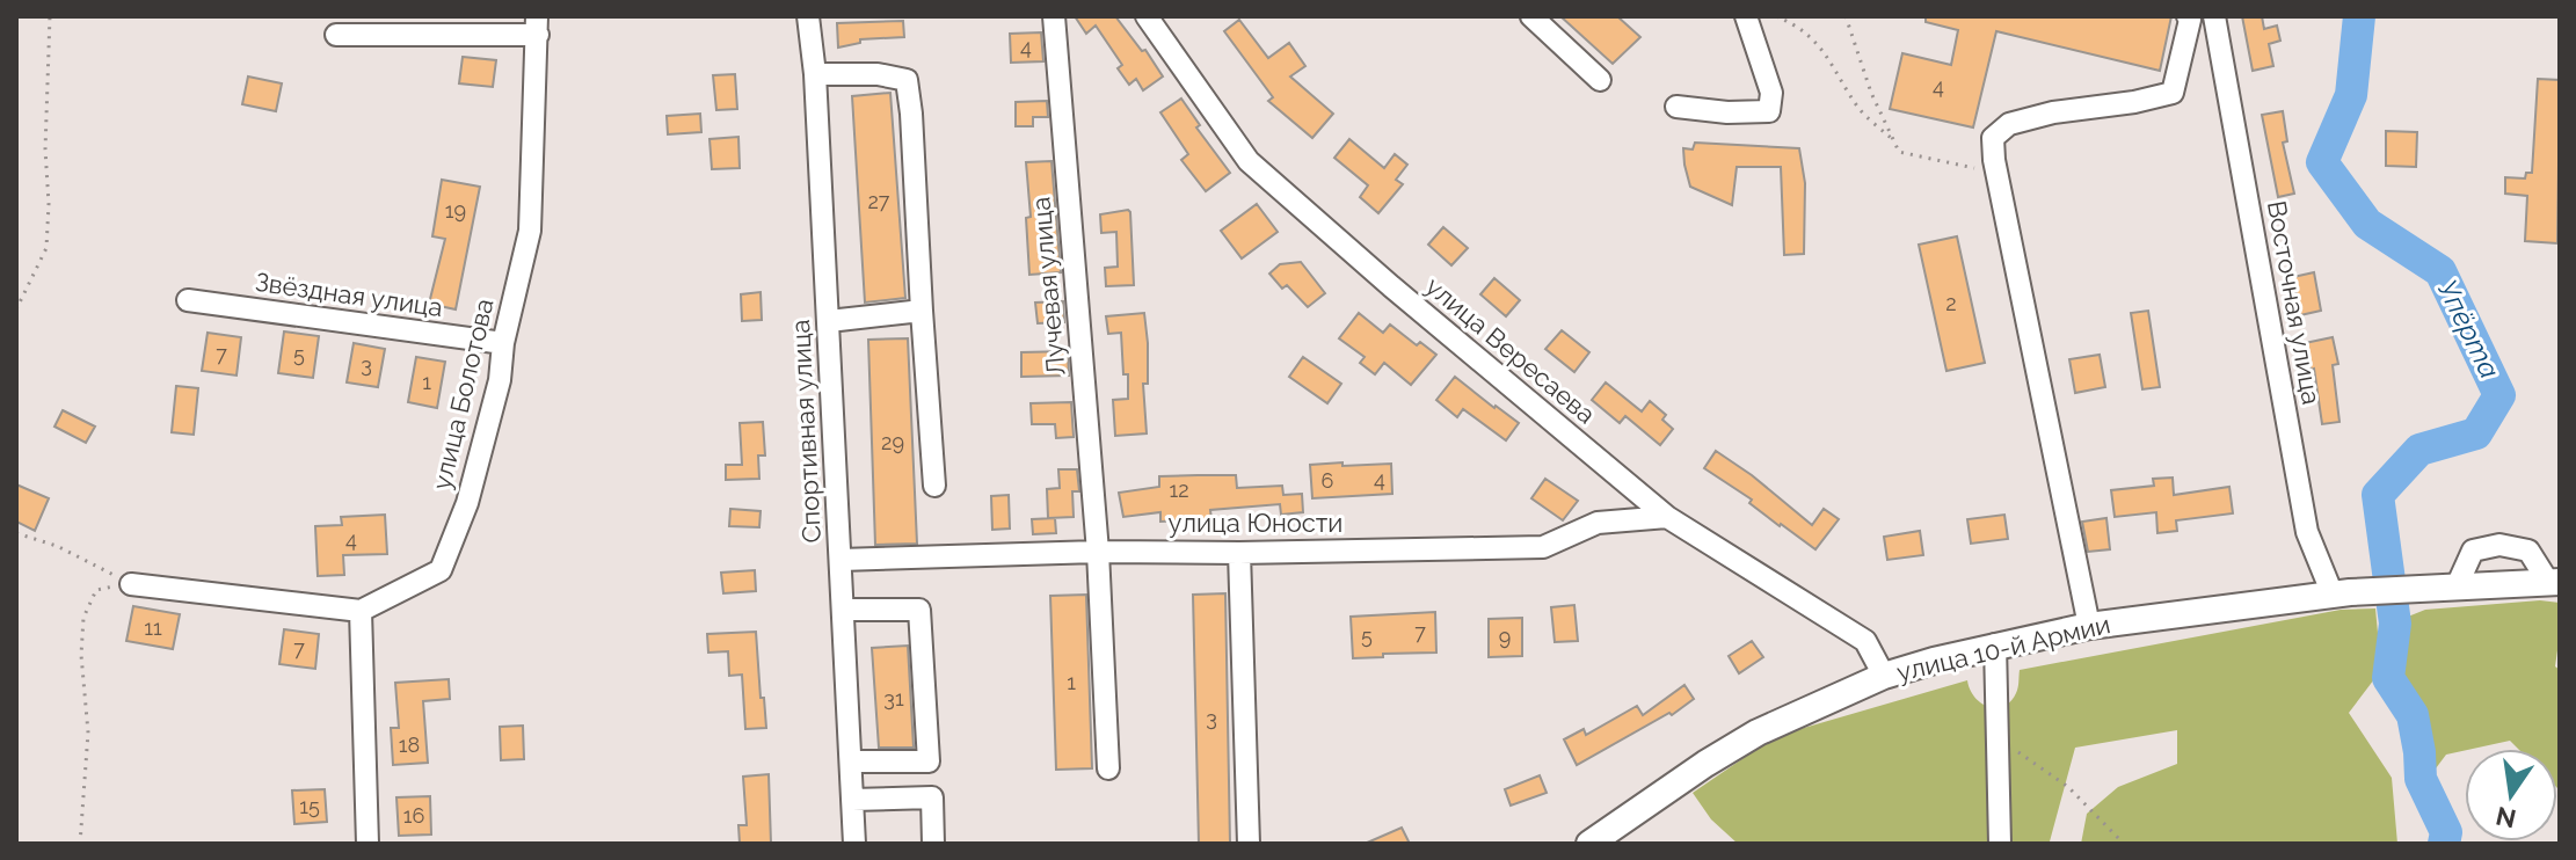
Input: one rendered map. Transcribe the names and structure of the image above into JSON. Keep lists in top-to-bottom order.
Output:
{
  "streets": {
    "main road": ["улица 10-й Армии"],
    "street": [
      "Лучевая улица",
      "Звёздная улица",
      "Восточная улица",
      "улица Вересаева",
      "улица Болотова",
      "Спортивная улица",
      "улица Юности"
    ]
  },
  "crossings": [
    ["Лучевая улица", "улица Юности"],
    ["Звёздная улица", "улица Болотова"],
    ["Восточная улица", "улица 10-й Армии"],
    ["улица Вересаева", "улица Юности"],
    ["улица Вересаева", "улица 10-й Армии"],
    ["Спортивная улица", "улица Юности"]
  ],
  "water": ["Упёрта"],
  "house_numbers": [
    "4",
    "4",
    "27",
    "19",
    "2",
    "7",
    "5",
    "3",
    "1",
    "29",
    "4",
    "6",
    "12",
    "4",
    "11",
    "7",
    "5",
    "9",
    "7",
    "1",
    "31",
    "3",
    "18",
    "15",
    "16"
  ],
  "north": "bottom"
}
